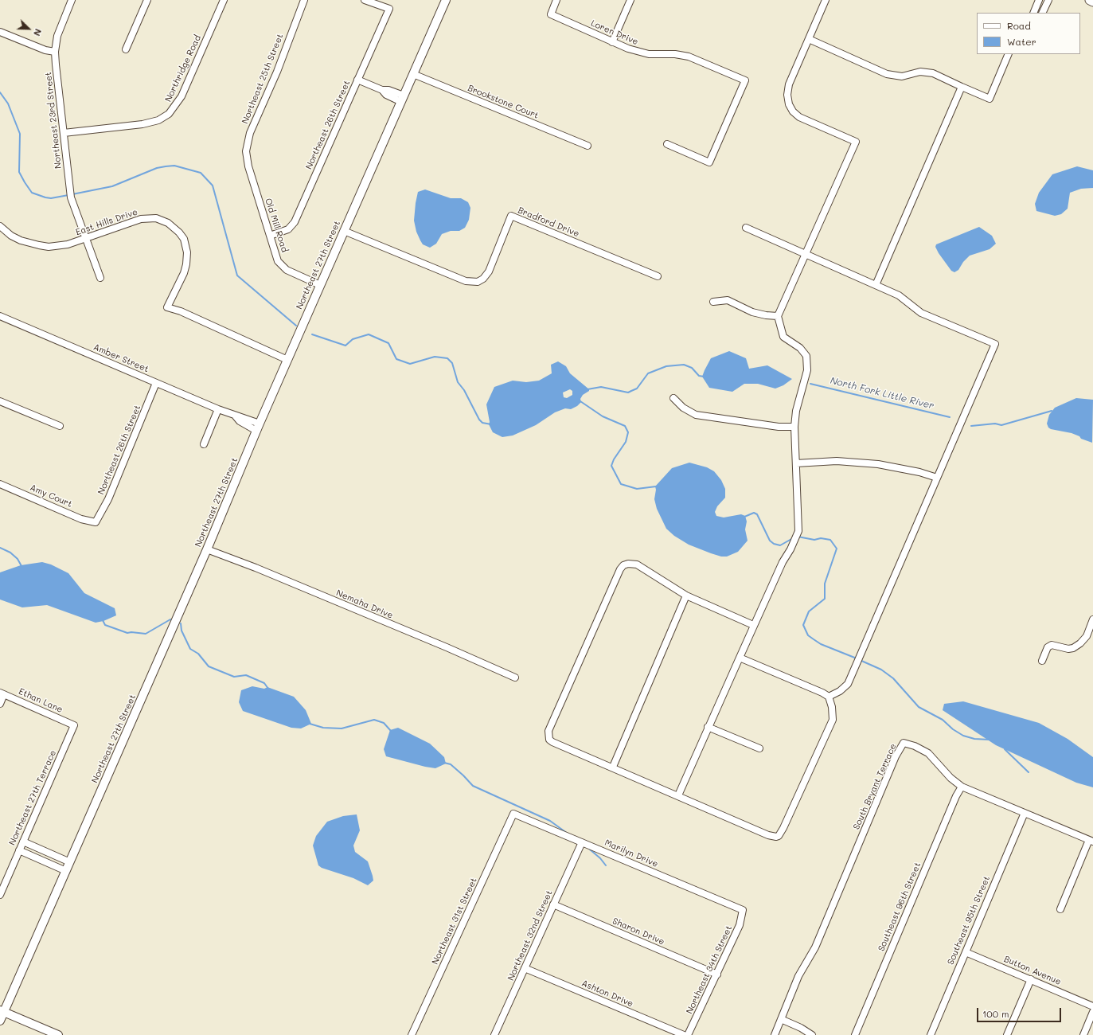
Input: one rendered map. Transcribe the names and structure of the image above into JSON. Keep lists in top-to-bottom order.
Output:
{
  "streets": {
    "street": [
      "Loren Drive",
      "Northridge Road",
      "Northeast 25th Street",
      "Brookstone Court",
      "Northeast 23rd Street",
      "Northeast 26th Street",
      "East Hills Drive",
      "Bradford Drive",
      "Old Mill Road",
      "Northeast 27th Street",
      "Amber Street",
      "Amy Court",
      "Nemaha Drive",
      "Ethan Lane",
      "South Bryant Terrace",
      "Northeast 27th Terrace",
      "Marilyn Drive",
      "Southeast 96th Street",
      "Southeast 95th Street",
      "Northeast 31st Street",
      "Sharon Drive",
      "Northeast 32nd Street",
      "Northeast 34th Street",
      "Button Avenue",
      "Ashton Drive"
    ]
  },
  "crossings": [
    ["Northridge Road", "Northeast 23rd Street"],
    ["Northeast 25th Street", "Old Mill Road"],
    ["Brookstone Court", "Northeast 27th Street"],
    ["Northeast 23rd Street", "East Hills Drive"],
    ["Northeast 26th Street", "Old Mill Road"],
    ["Northeast 26th Street", "Amber Street"],
    ["Northeast 26th Street", "Amy Court"],
    ["East Hills Drive", "Northeast 27th Street"],
    ["Bradford Drive", "Northeast 27th Street"],
    ["Old Mill Road", "Northeast 27th Street"],
    ["Northeast 27th Street", "Amber Street"],
    ["Northeast 27th Street", "Nemaha Drive"],
    ["Ethan Lane", "Northeast 27th Terrace"],
    ["South Bryant Terrace", "Southeast 96th Street"],
    ["South Bryant Terrace", "Southeast 95th Street"],
    ["Marilyn Drive", "Northeast 31st Street"],
    ["Marilyn Drive", "Northeast 32nd Street"],
    ["Marilyn Drive", "Northeast 34th Street"],
    ["Southeast 95th Street", "Button Avenue"],
    ["Sharon Drive", "Northeast 32nd Street"],
    ["Sharon Drive", "Northeast 34th Street"],
    ["Northeast 32nd Street", "Ashton Drive"]
  ],
  "water": ["North Fork Little River"],
  "legend": ["Road", "Water"],
  "scale_bar": "100 m",
  "north": "bottom right"
}
